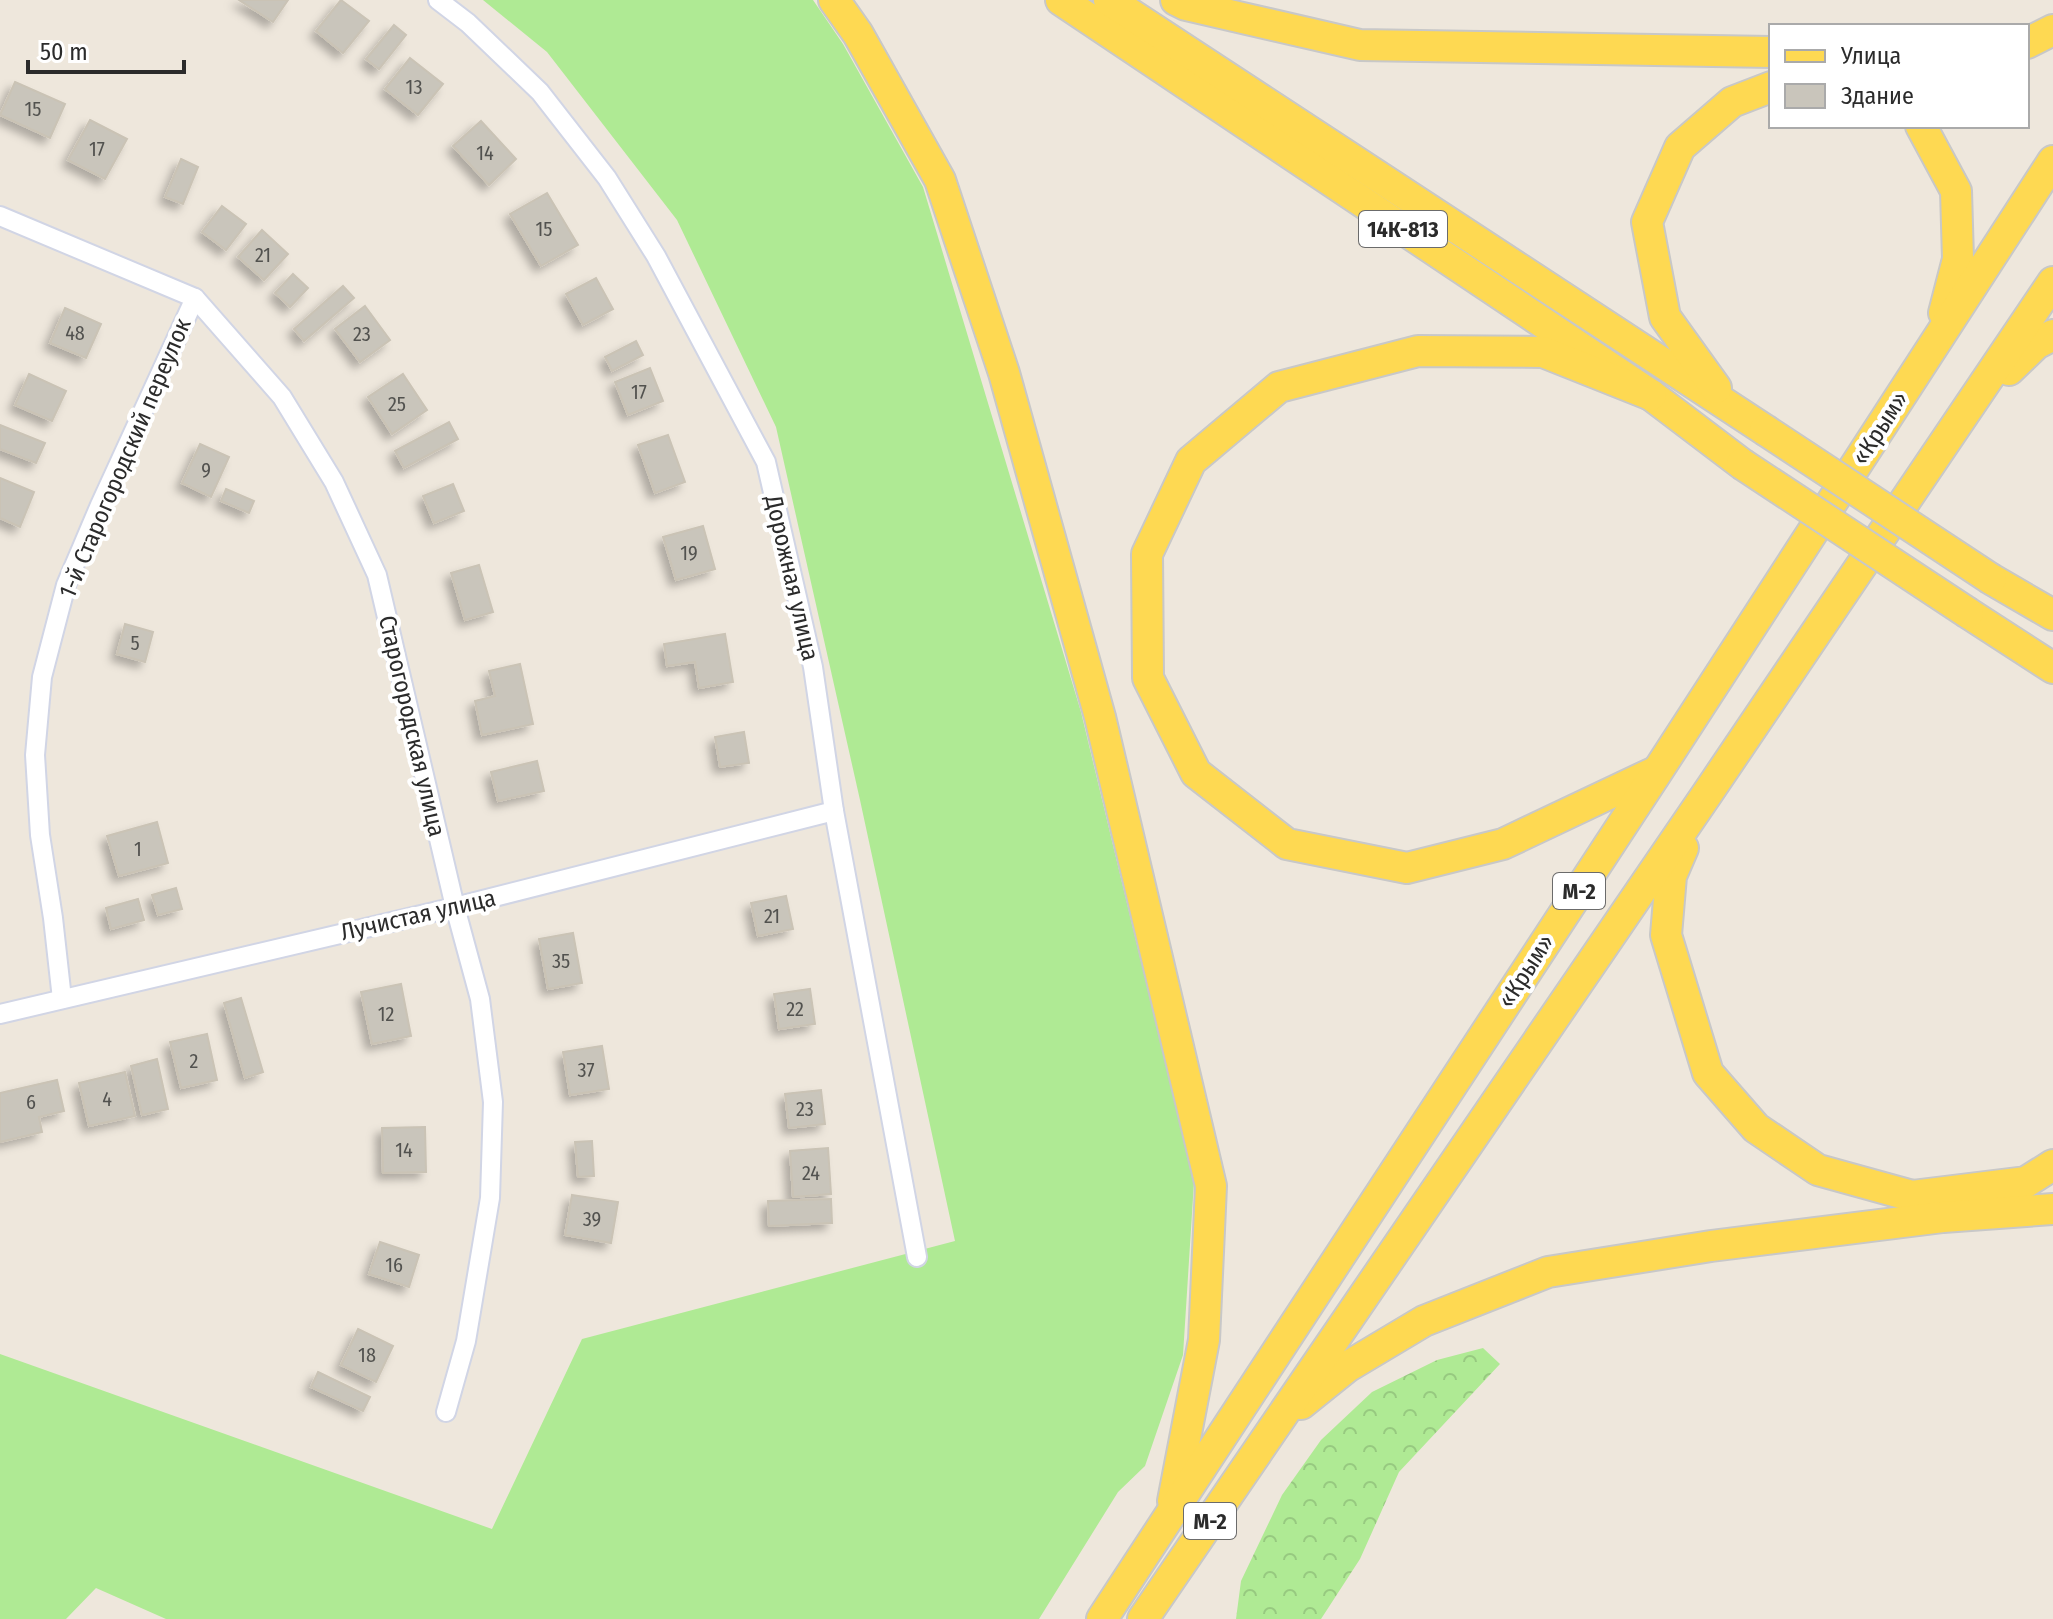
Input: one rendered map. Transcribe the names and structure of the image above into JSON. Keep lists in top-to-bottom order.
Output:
{
  "streets": {
    "main road": ["14К-813", "«Крым»", "М-2"],
    "street": [
      "1-й Старогородский переулок",
      "Дорожная улица",
      "Старогородская улица",
      "Лучистая улица"
    ]
  },
  "crossings": [
    ["1-й Старогородский переулок", "Старогородская улица"],
    ["1-й Старогородский переулок", "Лучистая улица"],
    ["Дорожная улица", "Лучистая улица"],
    ["Старогородская улица", "Лучистая улица"]
  ],
  "house_numbers": [
    "13",
    "15",
    "17",
    "14",
    "15",
    "21",
    "48",
    "23",
    "17",
    "25",
    "9",
    "19",
    "5",
    "1",
    "21",
    "35",
    "22",
    "12",
    "2",
    "37",
    "4",
    "6",
    "23",
    "14",
    "24",
    "39",
    "16",
    "18"
  ],
  "legend": ["Улица", "Здание"],
  "scale_bar": "50 m"
}
